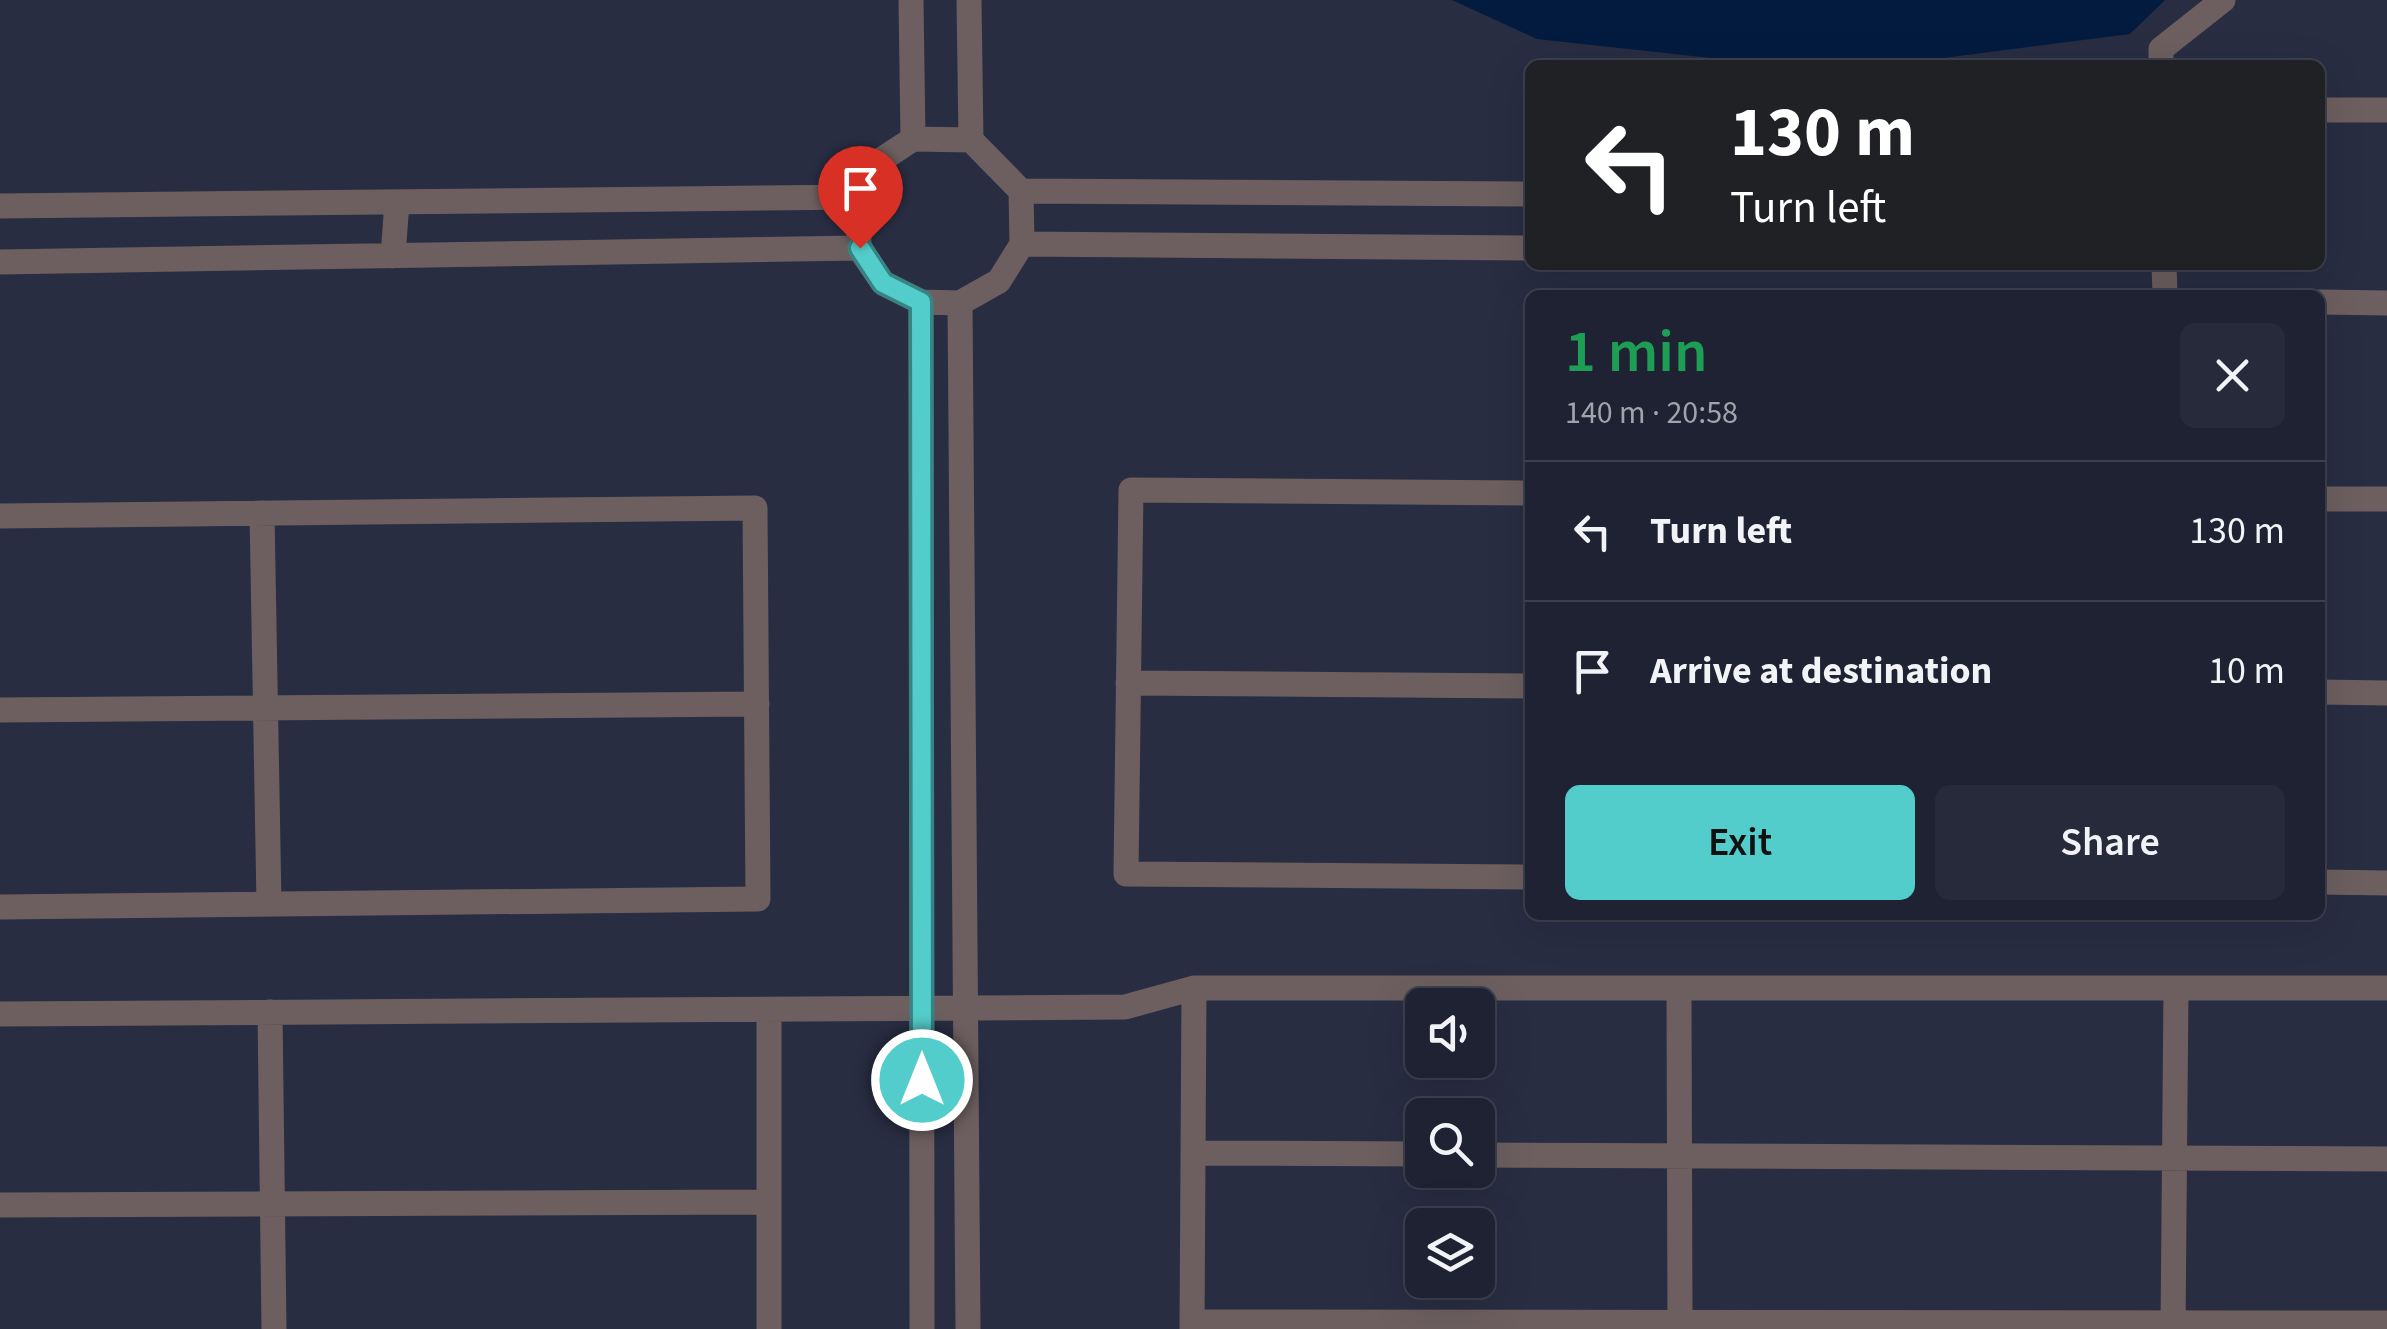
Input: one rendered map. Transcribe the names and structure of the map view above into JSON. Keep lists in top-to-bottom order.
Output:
{
  "page": {
    "turn": ["130 m", "Turn left"],
    "heading": ["1 min", "140 m · 20:58"],
    "list": [
      {
        "name": "Turn left",
        "value": "130 m"
      },
      {
        "name": "Arrive at destination",
        "value": "10 m"
      }
    ],
    "buttons": ["Exit", "Share"]
  }
}
